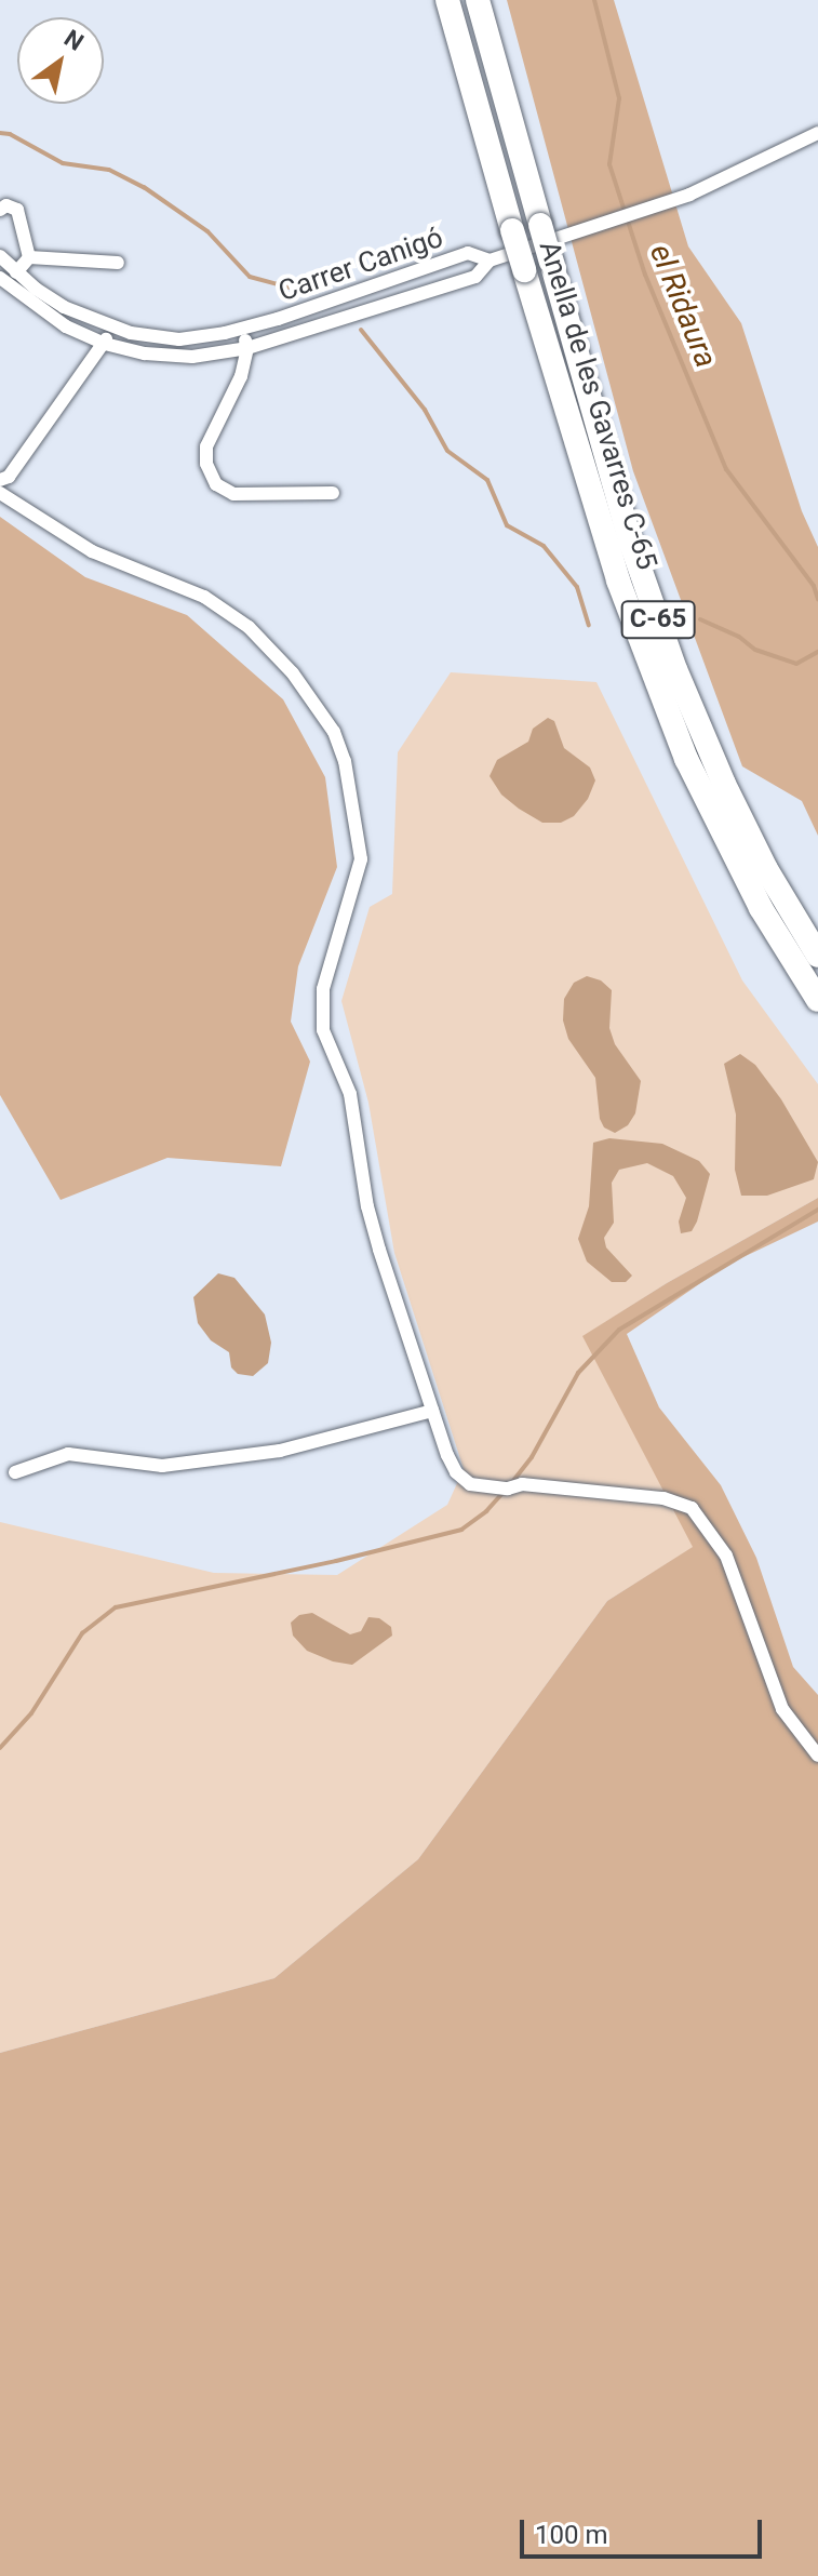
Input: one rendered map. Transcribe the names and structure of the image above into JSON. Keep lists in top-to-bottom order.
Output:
{
  "streets": {
    "highway": ["Anella de les Gavarres C-65", "C-65"],
    "street": ["Carrer Canigó"]
  },
  "water": ["el Ridaura"],
  "scale_bar": "100 m",
  "north": "top right"
}
